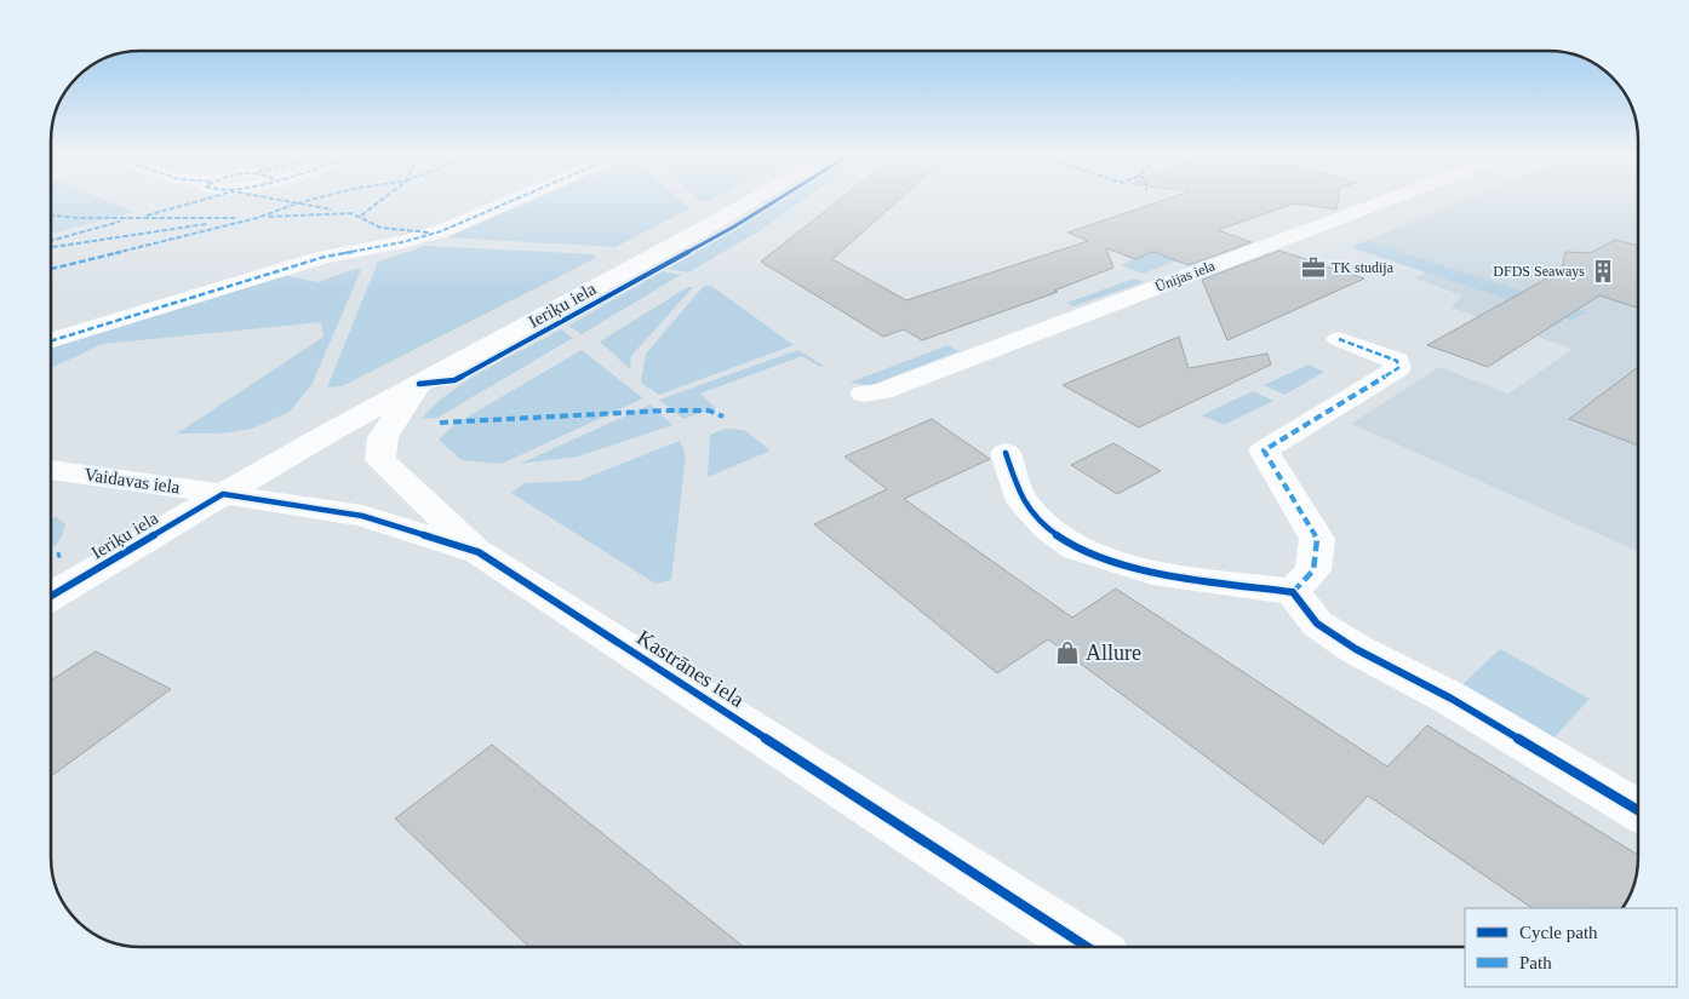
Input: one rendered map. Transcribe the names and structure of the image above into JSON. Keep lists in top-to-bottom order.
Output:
{
  "streets": {
    "street": [
      "Ūnijas iela",
      "Ieriķu iela",
      "Vaidavas iela",
      "Kastrānes iela"
    ]
  },
  "crossings": [
    ["Ieriķu iela", "Vaidavas iela"],
    ["Ieriķu iela", "Kastrānes iela"],
    ["Vaidavas iela", "Kastrānes iela"]
  ],
  "places": {
    "office": ["TK studija"],
    "building": ["DFDS Seaways"],
    "shop": ["Allure"]
  },
  "legend": ["Cycle path", "Path"]
}
